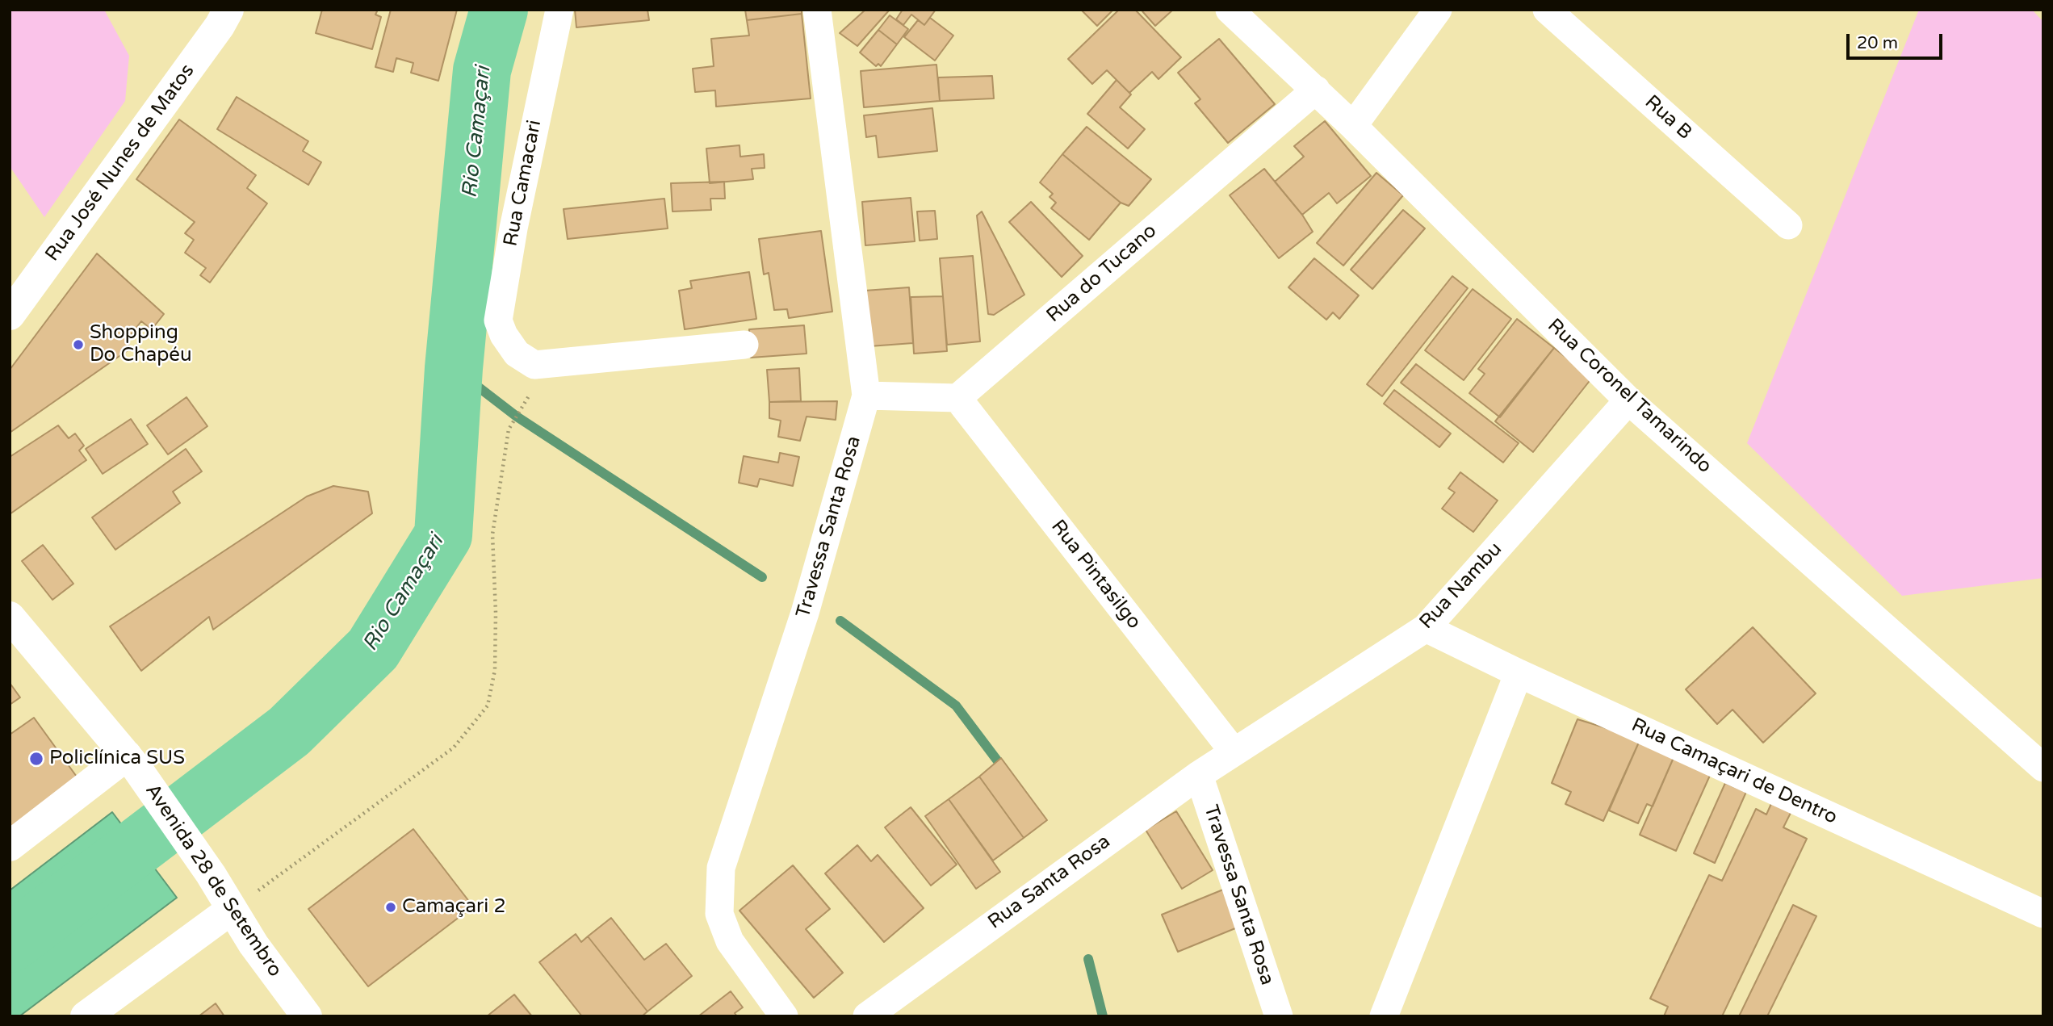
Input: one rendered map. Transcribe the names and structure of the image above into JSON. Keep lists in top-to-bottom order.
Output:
{
  "streets": {
    "street": [
      "Rua B",
      "Rua José Nunes de Matos",
      "Rua Camacari",
      "Rua do Tucano",
      "Rua Coronel Tamarindo",
      "Travessa Santa Rosa",
      "Rua Pintasilgo",
      "Rua Nambu",
      "Rua Camaçari de Dentro",
      "Avenida 28 de Setembro",
      "Rua Santa Rosa"
    ]
  },
  "crossings": [
    ["Rua do Tucano", "Rua Coronel Tamarindo"],
    ["Rua do Tucano", "Rua Pintasilgo"],
    ["Rua Coronel Tamarindo", "Rua Nambu"],
    ["Travessa Santa Rosa", "Rua Santa Rosa"],
    ["Rua Pintasilgo", "Rua Nambu"],
    ["Rua Pintasilgo", "Rua Santa Rosa"],
    ["Rua Nambu", "Rua Camaçari de Dentro"],
    ["Rua Nambu", "Rua Santa Rosa"]
  ],
  "water": ["Rio Camaçari"],
  "places": ["Shopping Do Chapéu", "Policlínica SUS", "Camaçari 2"],
  "scale_bar": "20 m"
}
